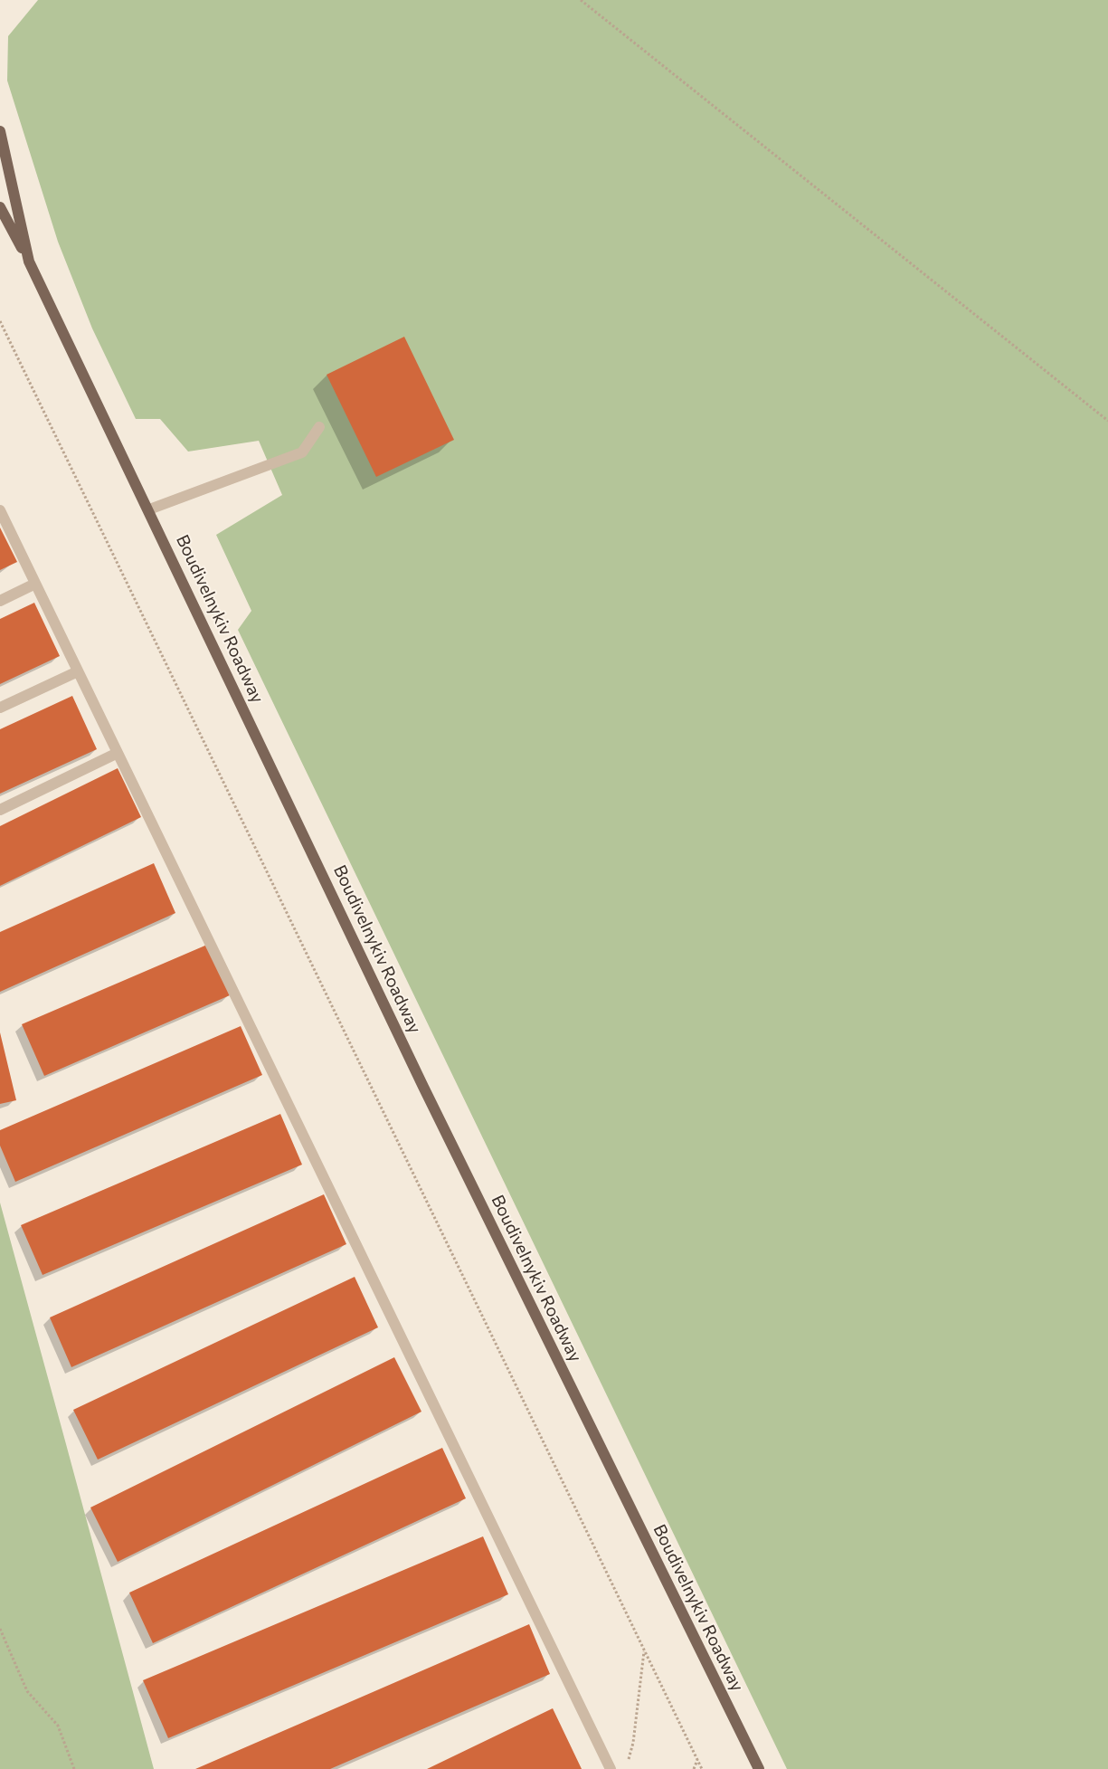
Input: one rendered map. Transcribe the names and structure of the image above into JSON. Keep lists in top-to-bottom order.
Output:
{
  "streets": {
    "main road": ["Boudivelnykiv Roadway"]
  }
}
